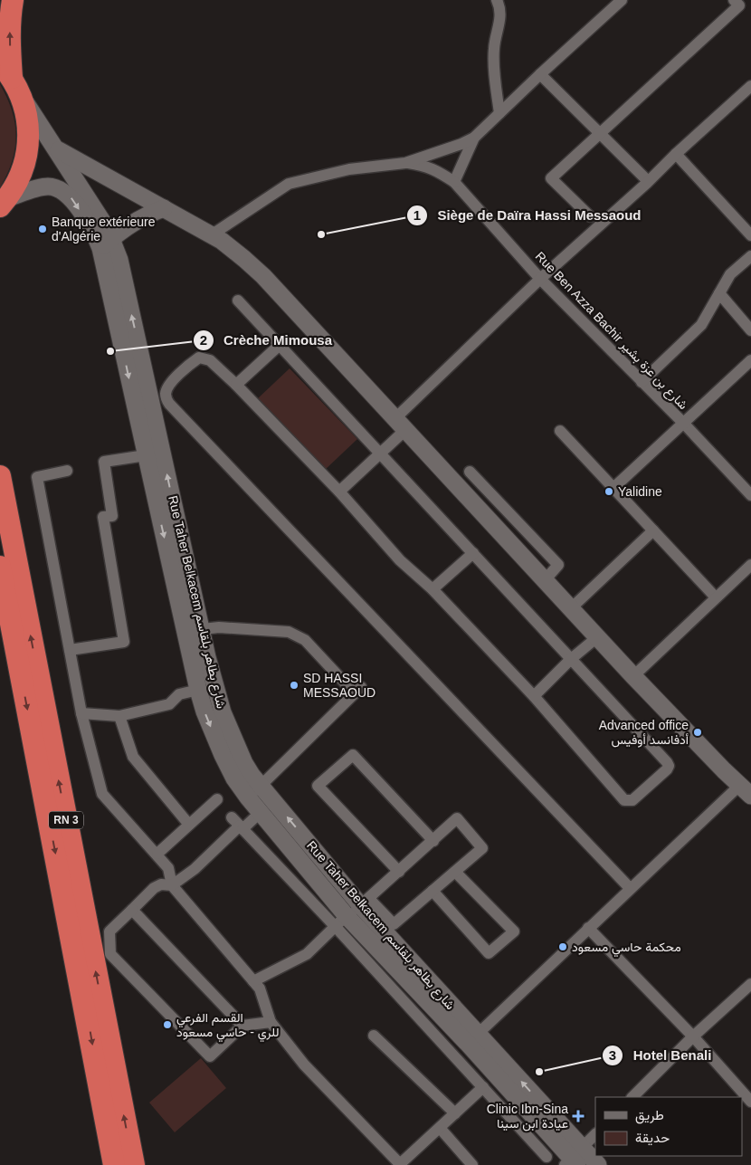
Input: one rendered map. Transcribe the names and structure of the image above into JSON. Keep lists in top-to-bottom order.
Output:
{
  "streets": {
    "highway": ["RN 3"],
    "main road": ["Rue Taher Belkacem شارع بطاهر بلقاسم"],
    "street": ["Rue Ben Azza Bachir شارع بن عزة بشير"]
  },
  "places": {
    "other": [
      "Banque extérieure d'Algérie",
      "Siège de Daïra Hassi Messaoud",
      "Crèche Mimousa",
      "Yalidine",
      "SD HASSI MESSAOUD",
      "Advanced office أدفانسد أوفيس",
      "محكمة حاسي مسعود",
      "القسم الفرعي للري - حاسي مسعود",
      "Hotel Benali"
    ],
    "health": ["Clinic Ibn-Sina عيادة ابن سينا"]
  },
  "legend": ["طريق", "حديقة"]
}
